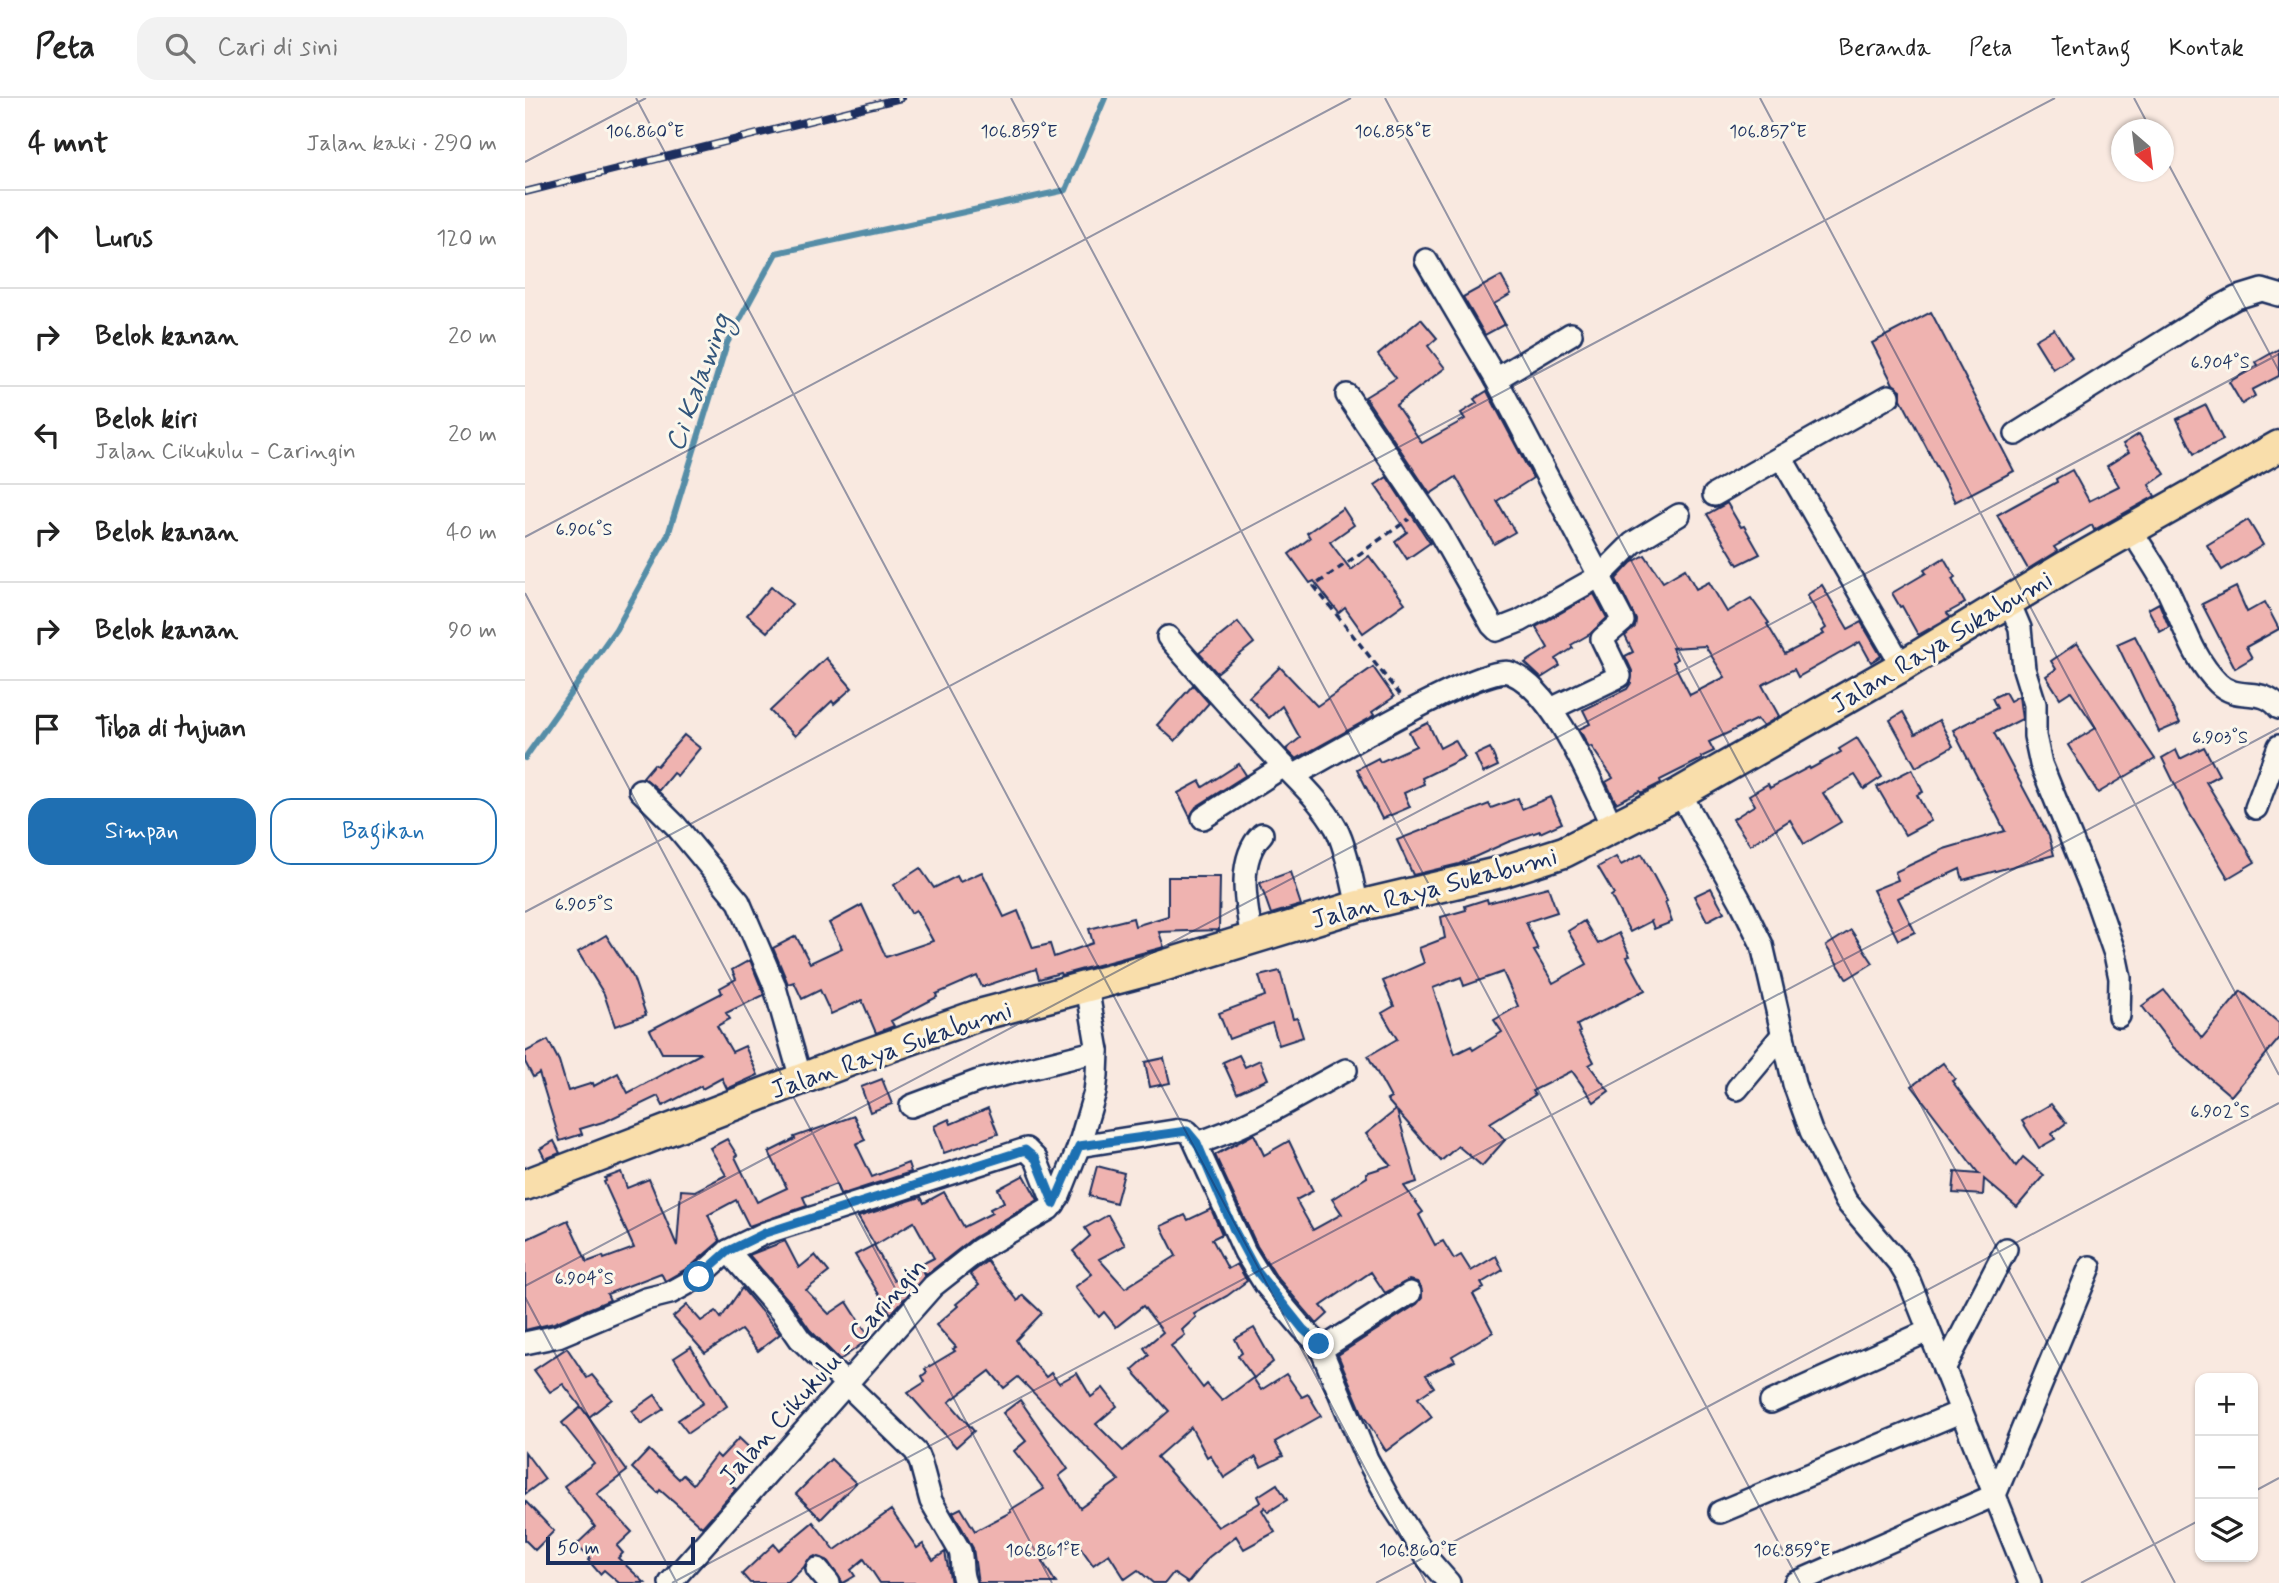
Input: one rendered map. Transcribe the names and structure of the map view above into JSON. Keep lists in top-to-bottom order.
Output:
{
  "streets": {
    "highway": ["Jalan Raya Sukabumi"],
    "street": ["Jalan Cikukulu - Caringin"]
  },
  "water": ["Ci Kalawing"],
  "scale_bar": "50 m",
  "north": "bottom right",
  "page": {
    "header": "Peta",
    "search": "Cari di sini",
    "nav": [
      "Beranda",
      "Peta",
      "Tentang",
      "Kontak"
    ],
    "heading": ["4 mnt", "Jalan kaki · 290 m"],
    "list": [
      ["Lurus", "120 m"],
      ["Belok kanan", "20 m"],
      ["Belok kiri", "Jalan Cikukulu - Caringin", "20 m"],
      ["Belok kanan", "40 m"],
      ["Belok kanan", "90 m"],
      "Tiba di tujuan"
    ],
    "buttons": ["Simpan", "Bagikan"],
    "map_buttons": ["+", "−"],
    "scale": "50 m"
  },
  "coordinates": [
    "106.860°E",
    "106.859°E",
    "106.858°E",
    "106.857°E",
    "6.904°S",
    "6.906°S",
    "6.903°S",
    "6.905°S",
    "6.902°S",
    "106.861°E"
  ]
}
